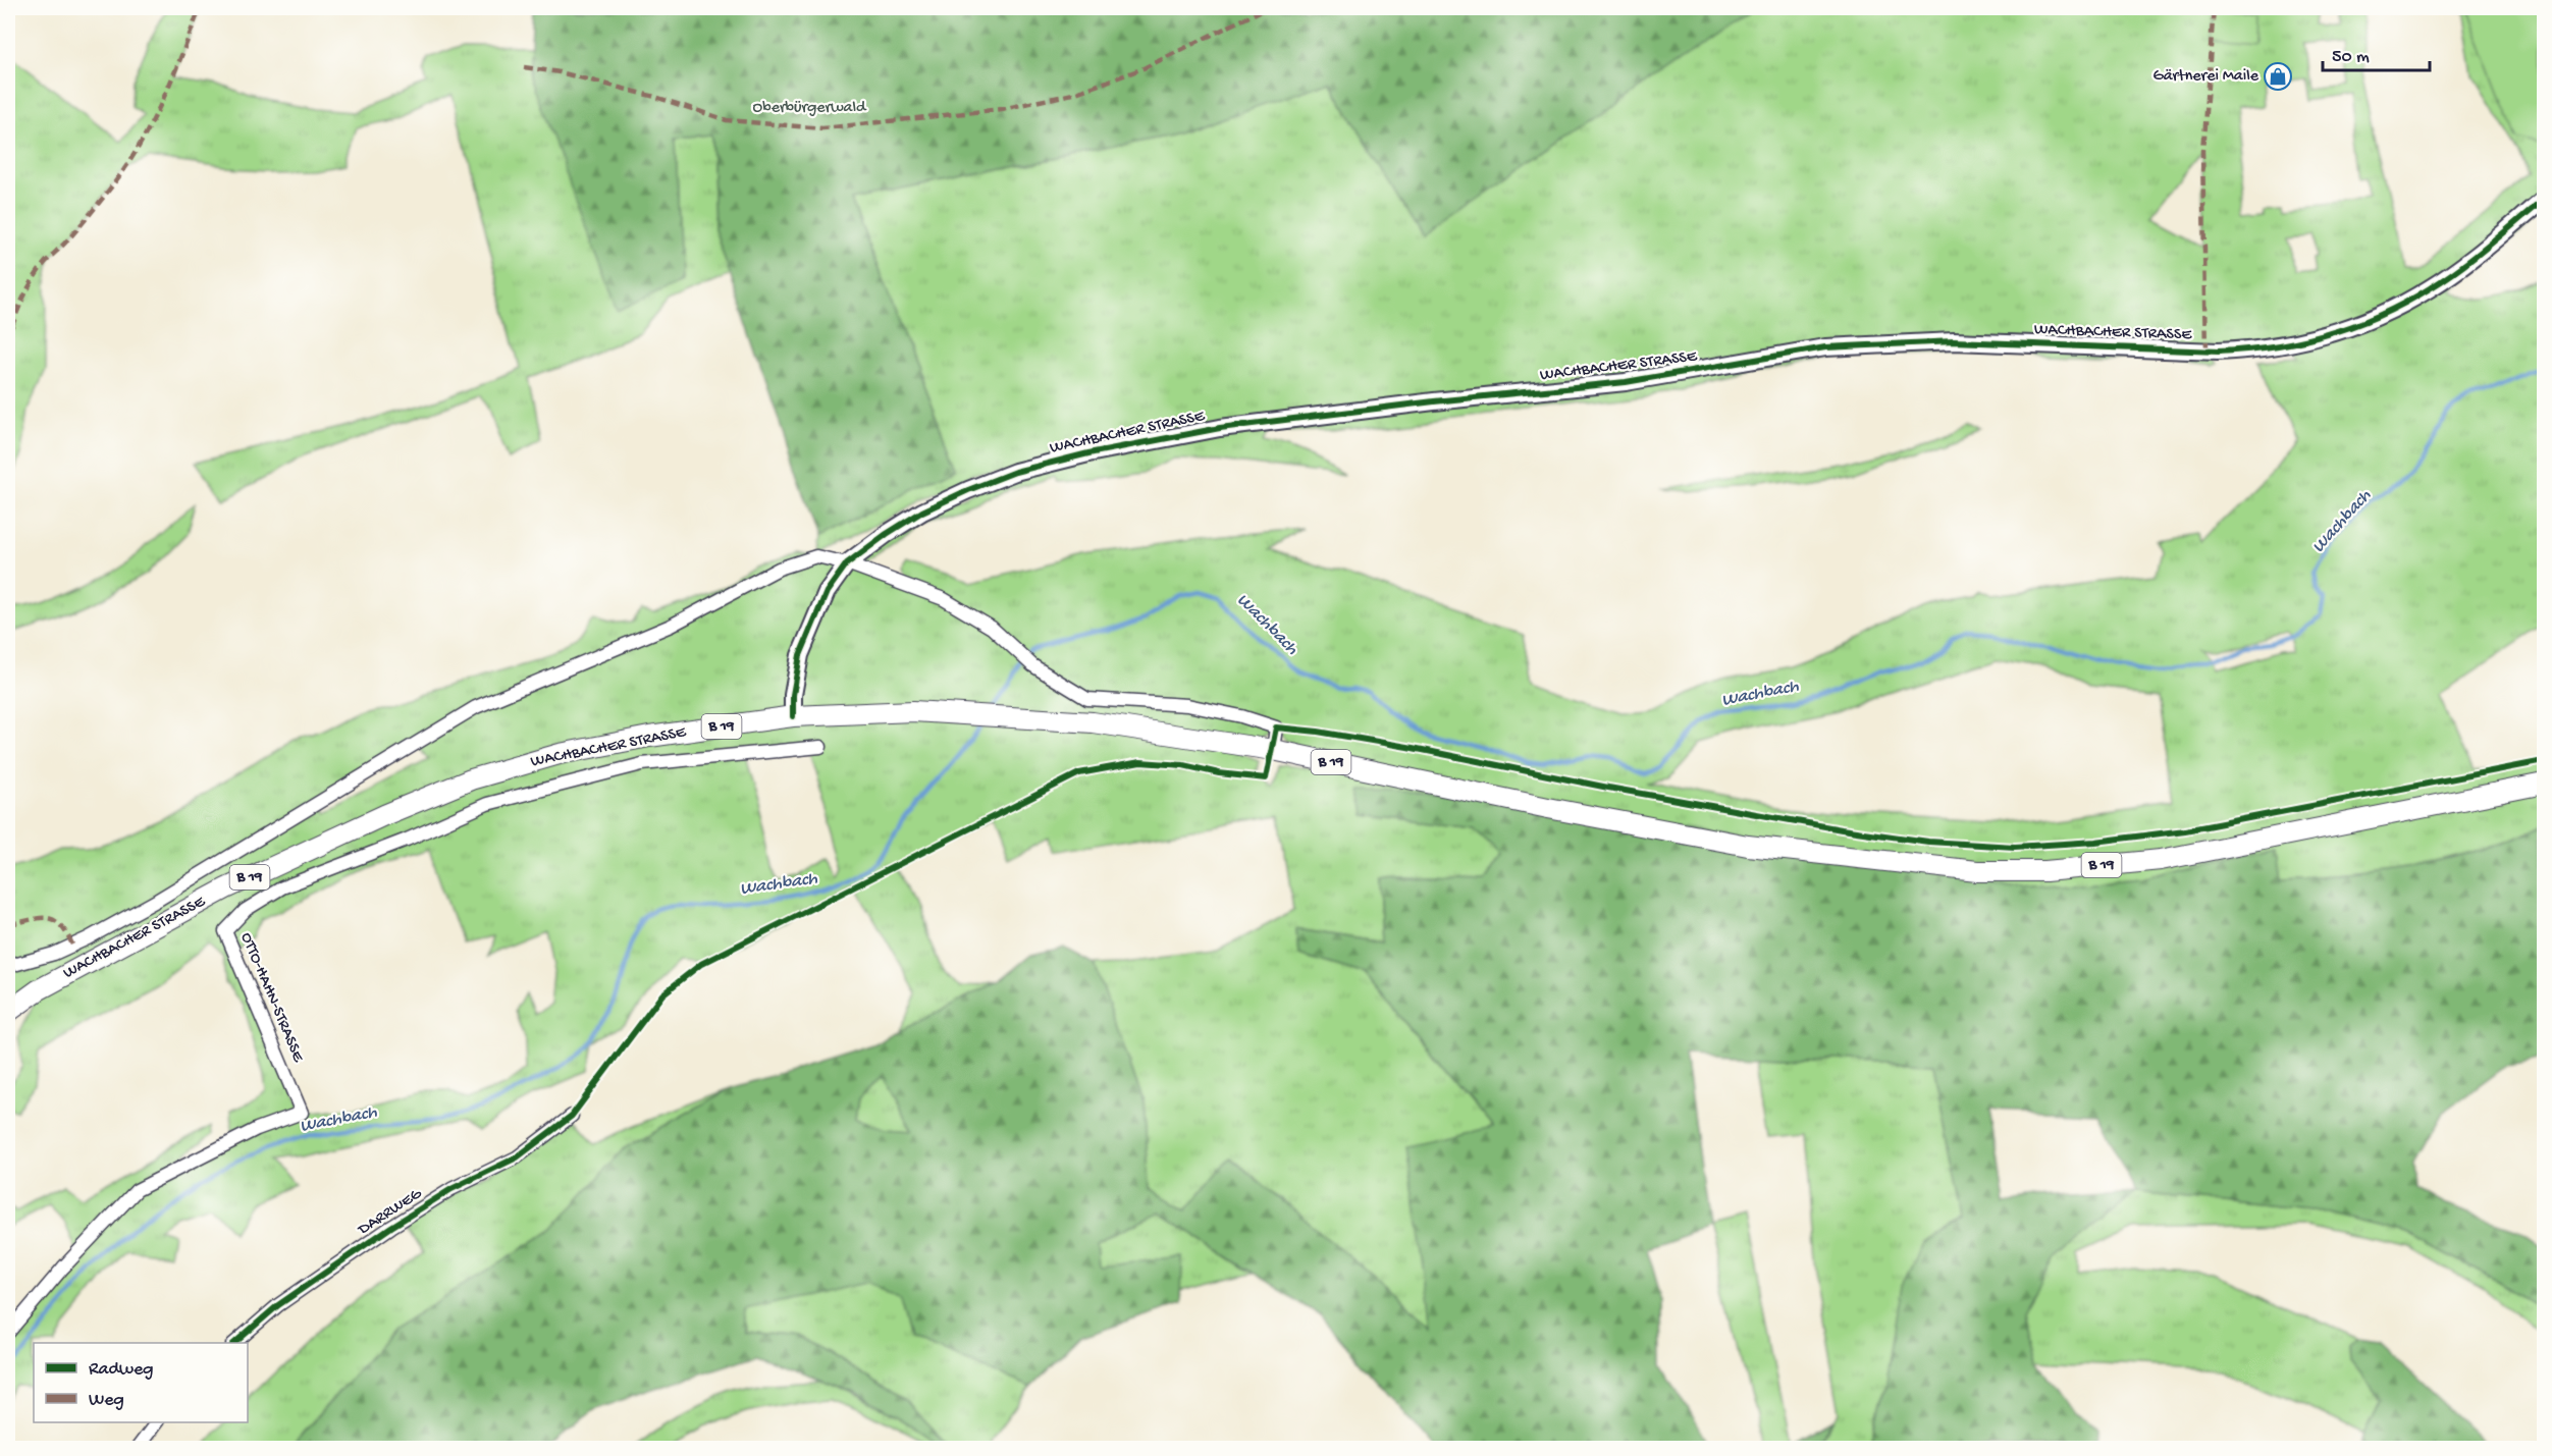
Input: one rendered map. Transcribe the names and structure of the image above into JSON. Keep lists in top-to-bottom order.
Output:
{
  "streets": {
    "main road": ["WACHBACHER STRASSE", "B 19"],
    "street": ["OTTO-HAHN-STRASSE", "DARRWEG"]
  },
  "crossings": [
    ["WACHBACHER STRASSE", "B 19"]
  ],
  "water": ["Wachbach"],
  "parks": ["Oberbürgerwald"],
  "places": {
    "shop": ["Gärtnerei Maile"]
  },
  "legend": ["Radweg", "Weg"],
  "scale_bar": "50 m"
}
